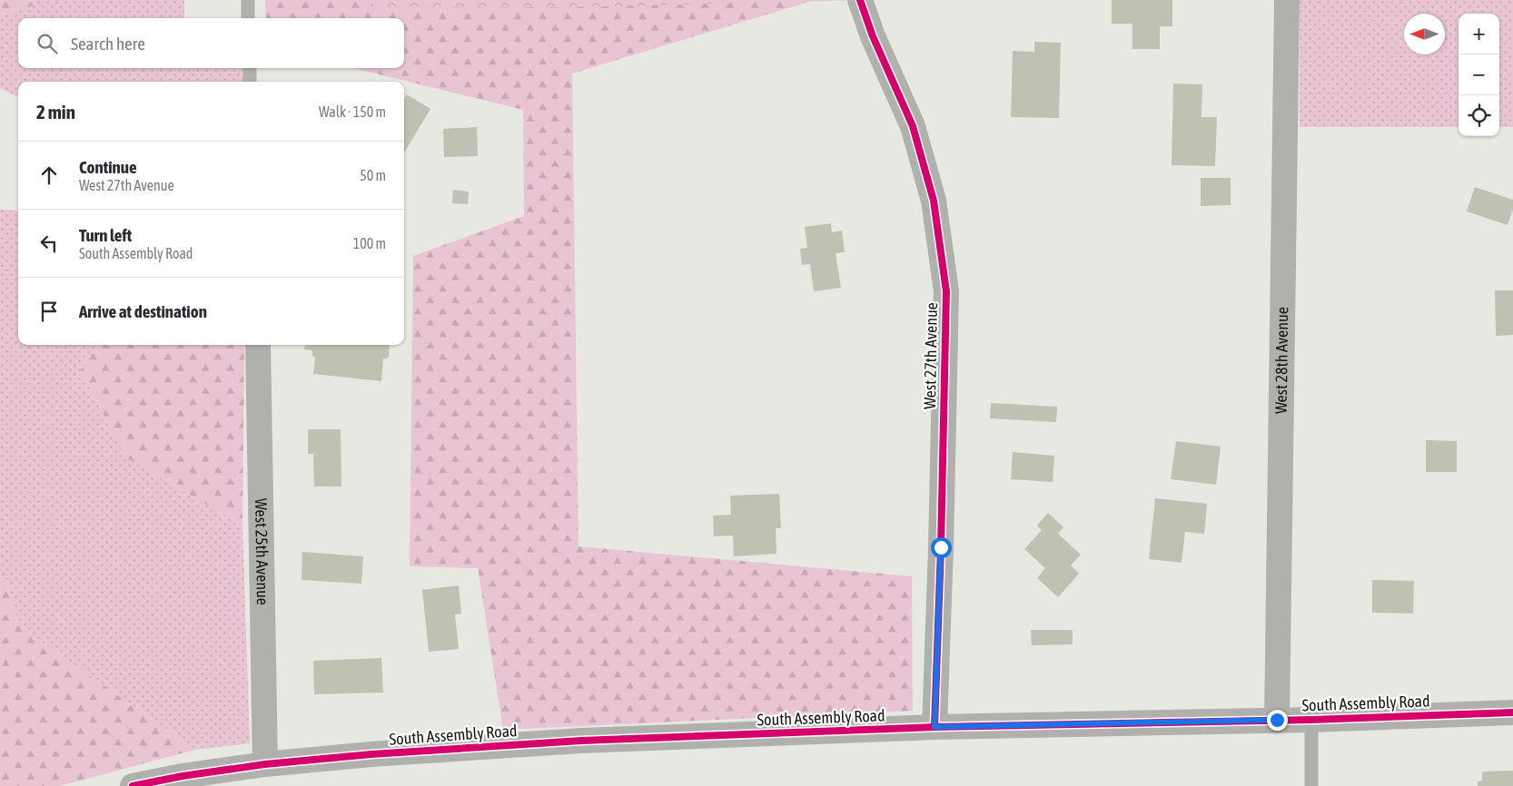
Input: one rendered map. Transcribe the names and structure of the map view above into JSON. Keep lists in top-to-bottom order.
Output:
{
  "streets": {
    "street": [
      "West 27th Avenue",
      "West 28th Avenue",
      "West 25th Avenue",
      "South Assembly Road"
    ]
  },
  "crossings": [
    ["West 27th Avenue", "South Assembly Road"],
    ["West 28th Avenue", "South Assembly Road"],
    ["West 25th Avenue", "South Assembly Road"]
  ],
  "north": "left",
  "page": {
    "map_buttons": ["+", "−"],
    "search": "Search here",
    "heading": ["2 min", "Walk · 150 m"],
    "list": [
      ["Continue", "West 27th Avenue", "50 m"],
      ["Turn left", "South Assembly Road", "100 m"],
      "Arrive at destination"
    ]
  }
}
